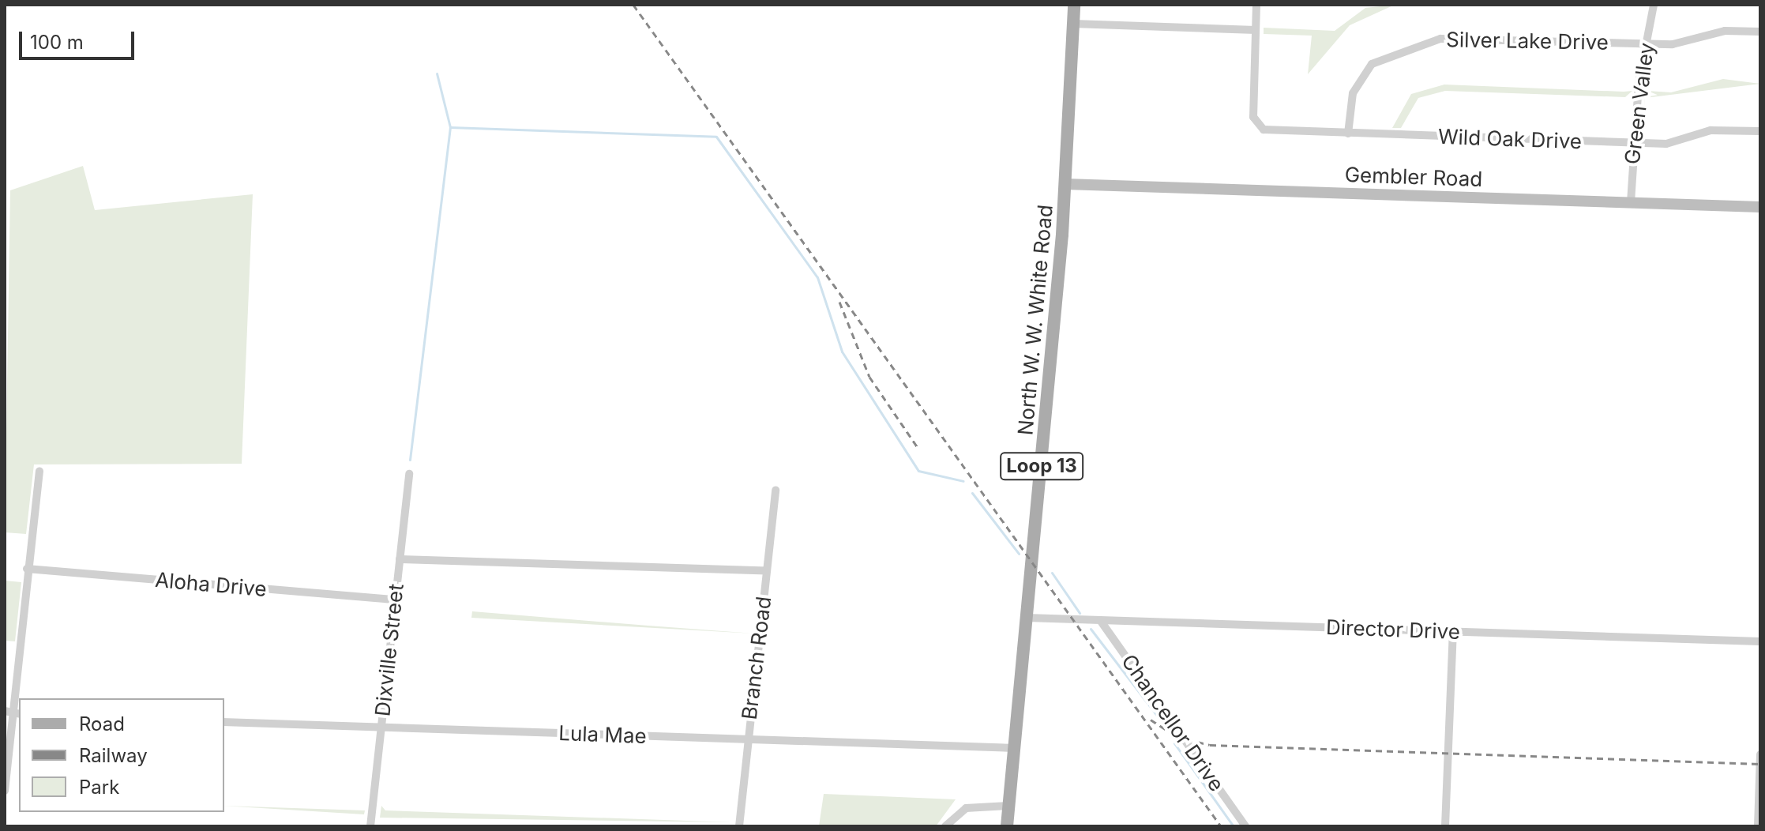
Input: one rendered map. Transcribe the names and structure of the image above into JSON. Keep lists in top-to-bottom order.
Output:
{
  "streets": {
    "main road": ["Gembler Road", "North W. W. White Road", "Loop 13"],
    "street": [
      "Silver Lake Drive",
      "Green Valley",
      "Wild Oak Drive",
      "Aloha Drive",
      "Director Drive",
      "Dixville Street",
      "Branch Road",
      "Chancellor Drive",
      "Lula Mae"
    ]
  },
  "crossings": [
    ["Silver Lake Drive", "Green Valley"],
    ["Silver Lake Drive", "Wild Oak Drive"],
    ["Green Valley", "Wild Oak Drive"],
    ["Green Valley", "Gembler Road"],
    ["Gembler Road", "North W. W. White Road"],
    ["North W. W. White Road", "Director Drive"],
    ["North W. W. White Road", "Lula Mae"],
    ["Aloha Drive", "Dixville Street"],
    ["Director Drive", "Chancellor Drive"],
    ["Dixville Street", "Lula Mae"],
    ["Branch Road", "Lula Mae"]
  ],
  "legend": ["Road", "Railway", "Park"],
  "scale_bar": "100 m"
}
